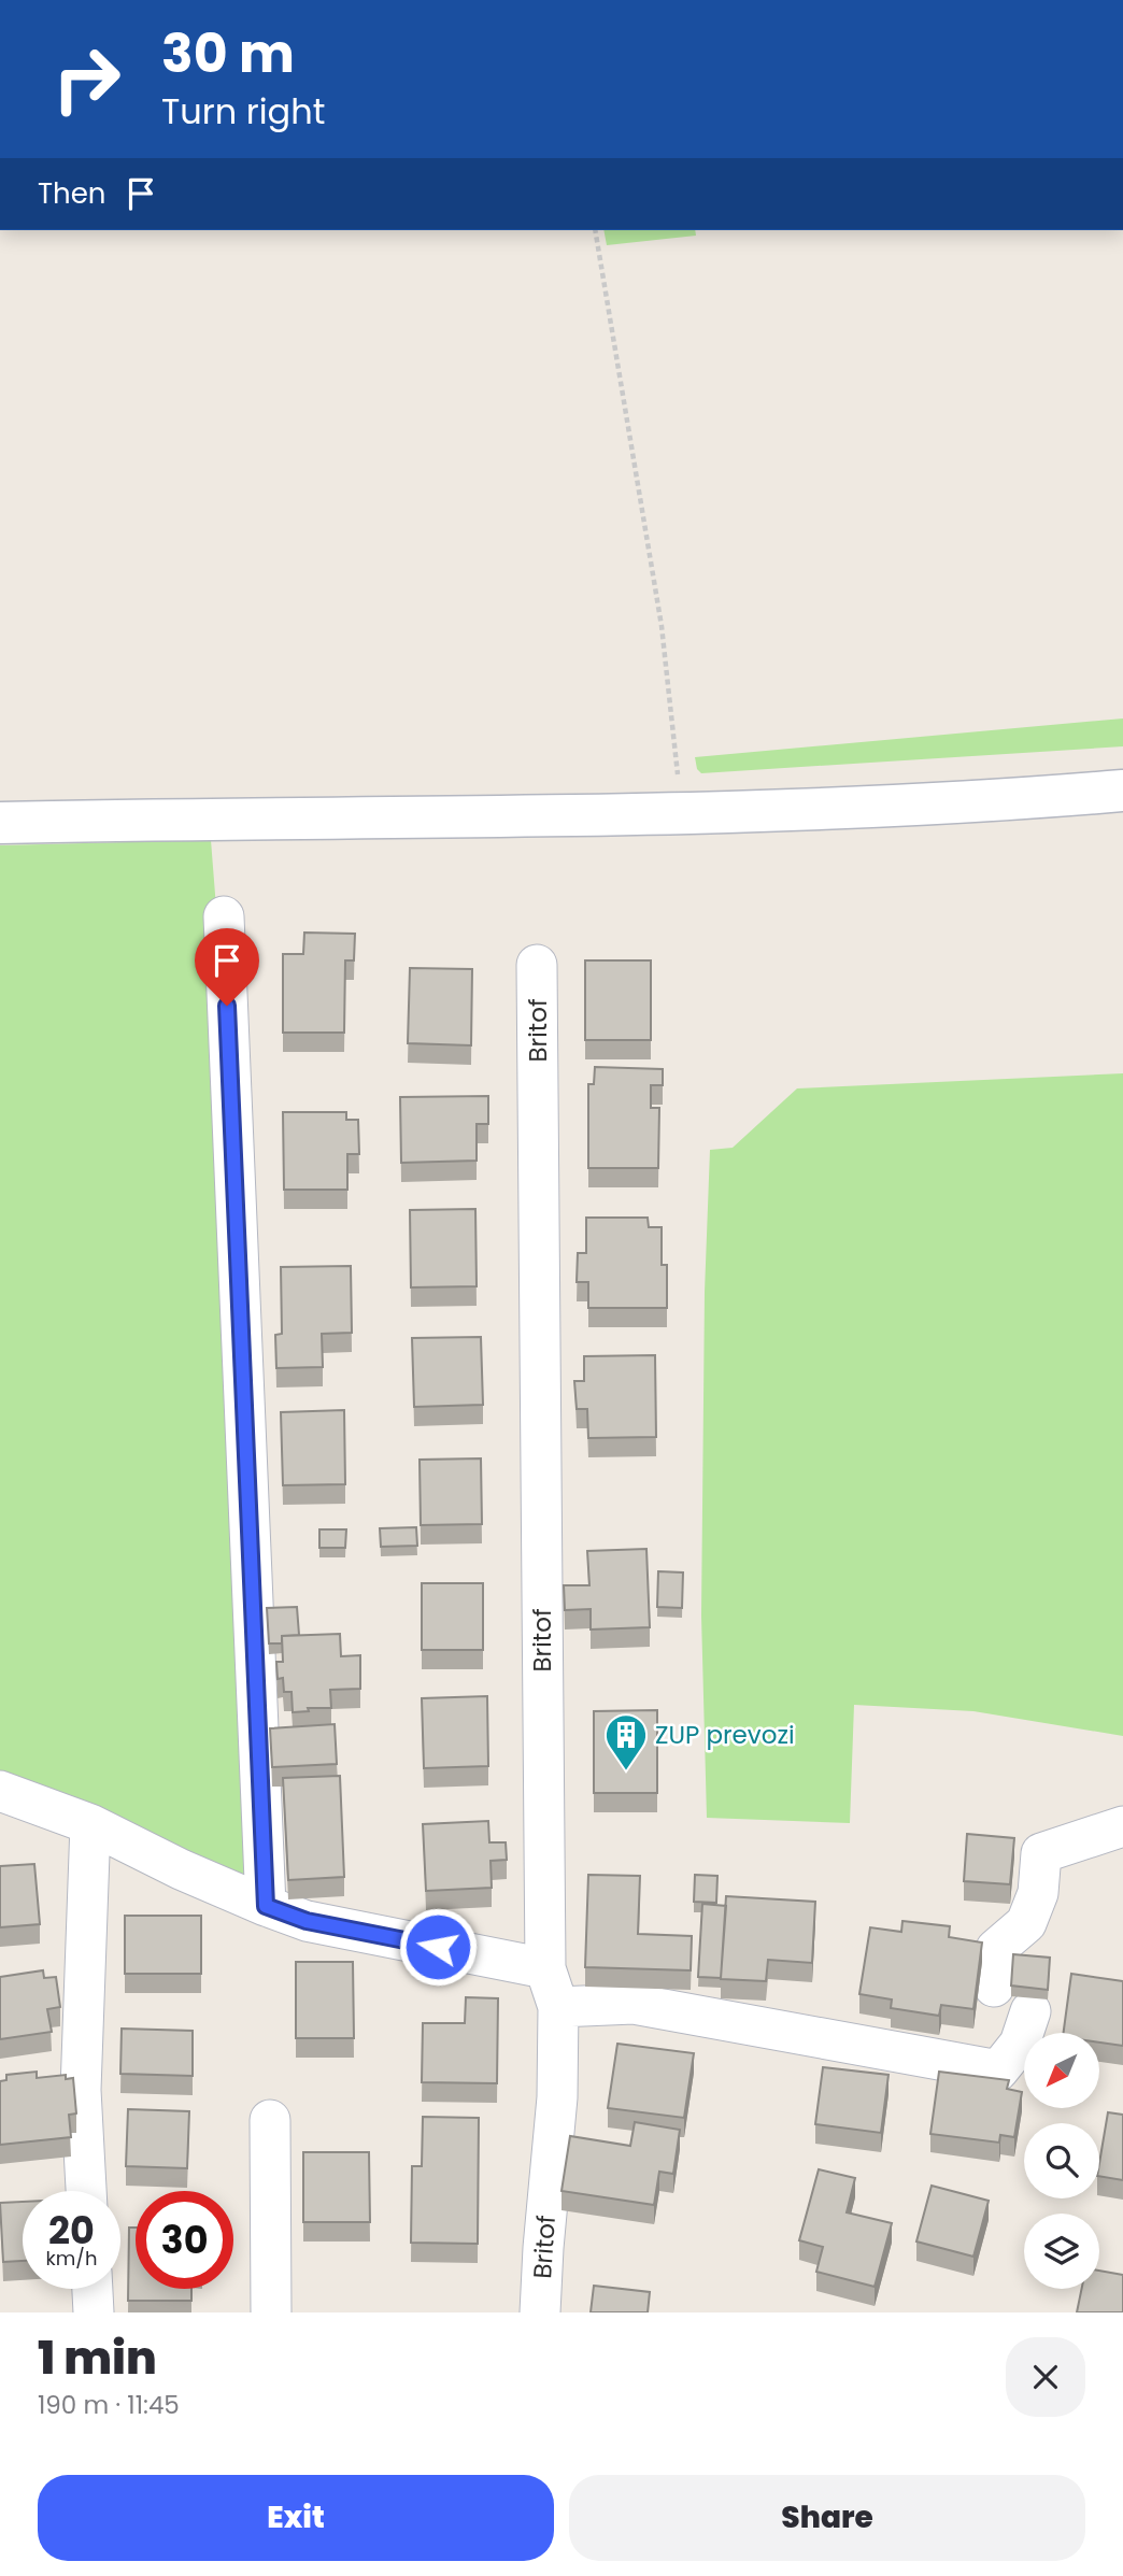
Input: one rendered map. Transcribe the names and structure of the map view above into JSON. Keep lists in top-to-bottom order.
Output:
{
  "streets": {
    "street": ["Britof"]
  },
  "places": {
    "building": ["ZUP prevozi"]
  },
  "north": "bottom left",
  "page": {
    "turn": ["30 m", "Turn right"],
    "then": "Then",
    "speed": "20 km/h",
    "limit": "30",
    "heading": ["1 min", "190 m · 11:45"],
    "buttons": ["Exit", "Share"]
  }
}
